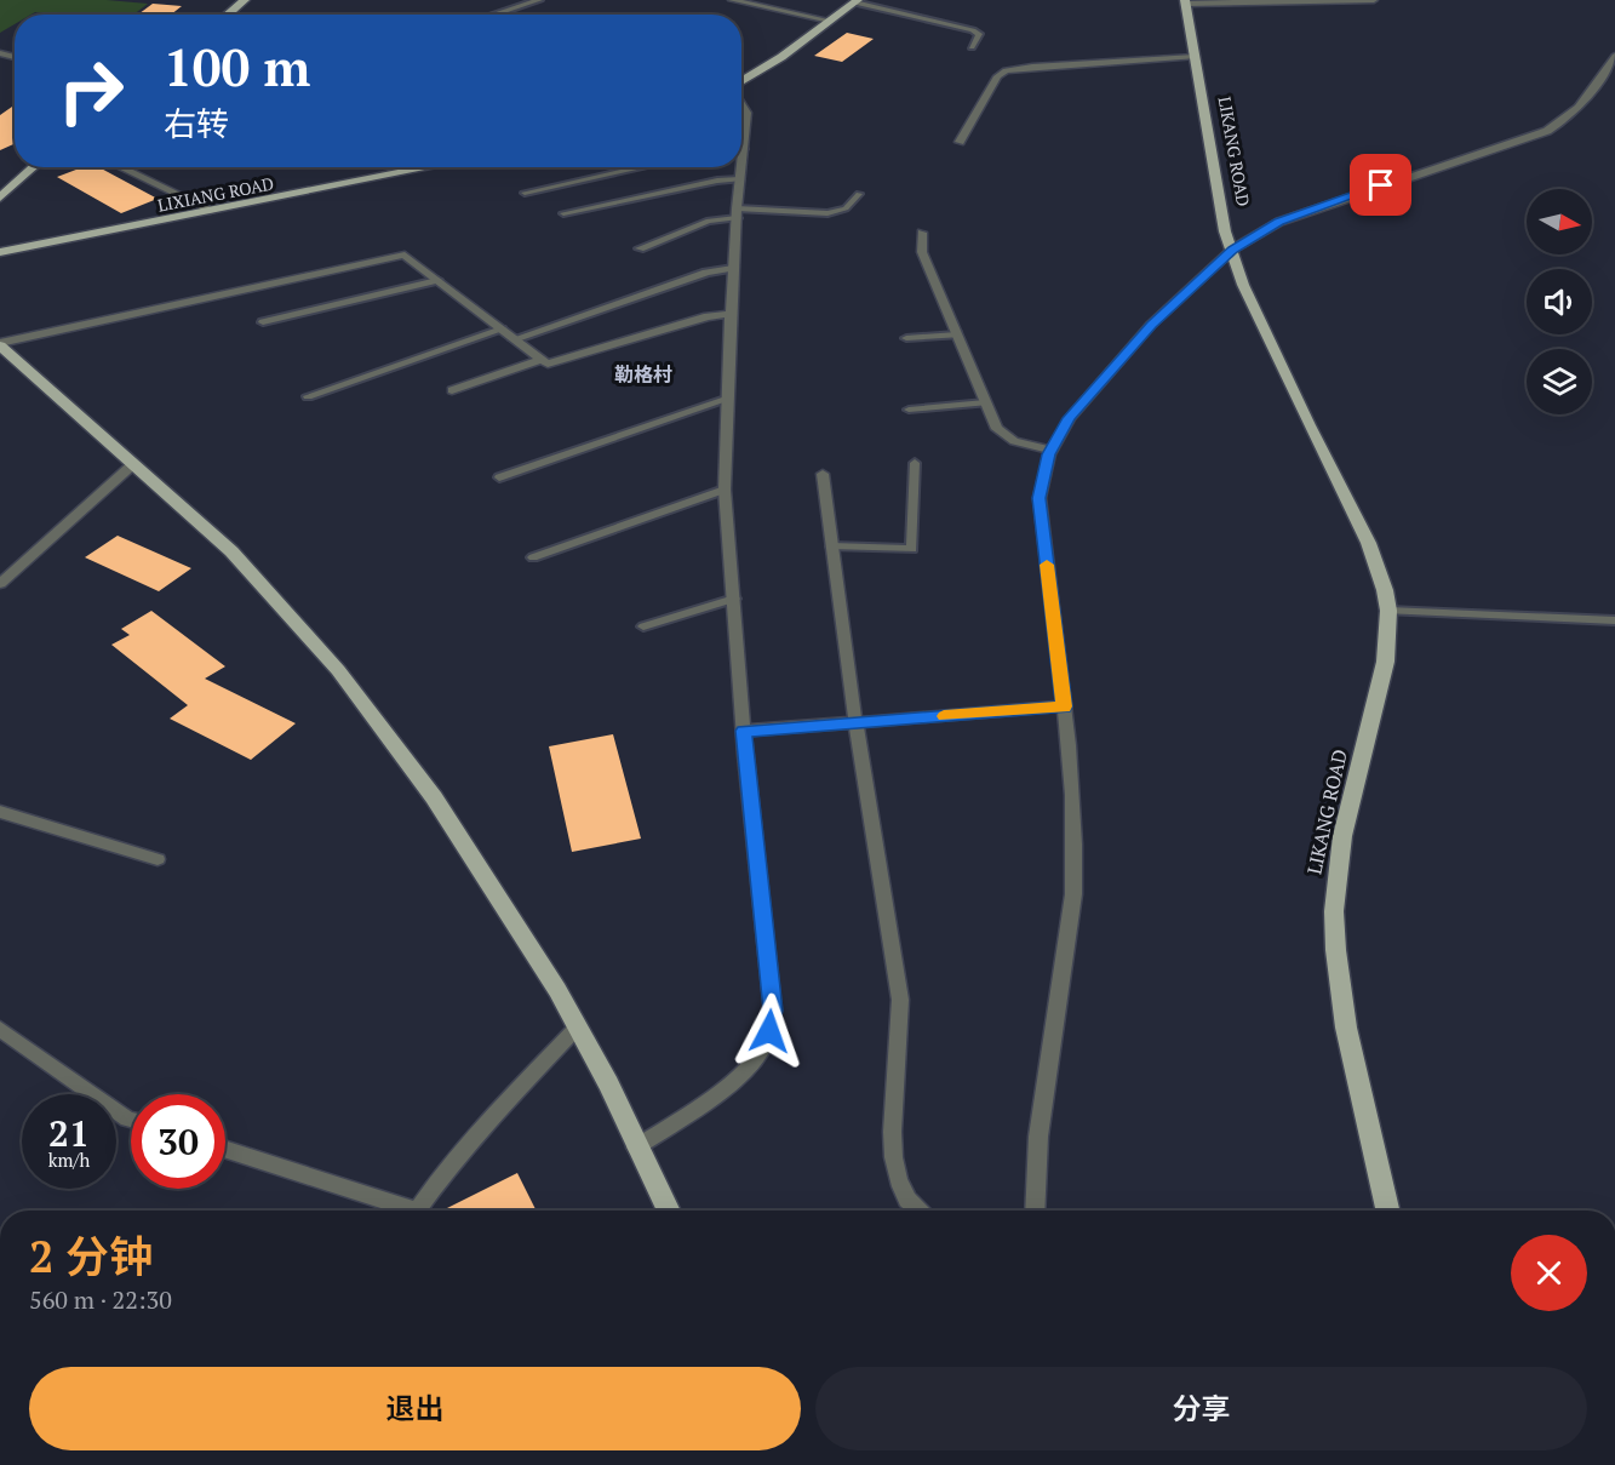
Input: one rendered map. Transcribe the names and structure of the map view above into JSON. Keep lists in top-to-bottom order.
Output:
{
  "streets": {
    "main road": ["LIKANG ROAD", "LIXIANG ROAD"]
  },
  "districts": ["勒格村"],
  "north": "right",
  "page": {
    "turn": ["100 m", "右转"],
    "speed": "21 km/h",
    "limit": "30",
    "heading": ["2 分钟", "560 m · 22:30"],
    "buttons": ["退出", "分享"]
  }
}
